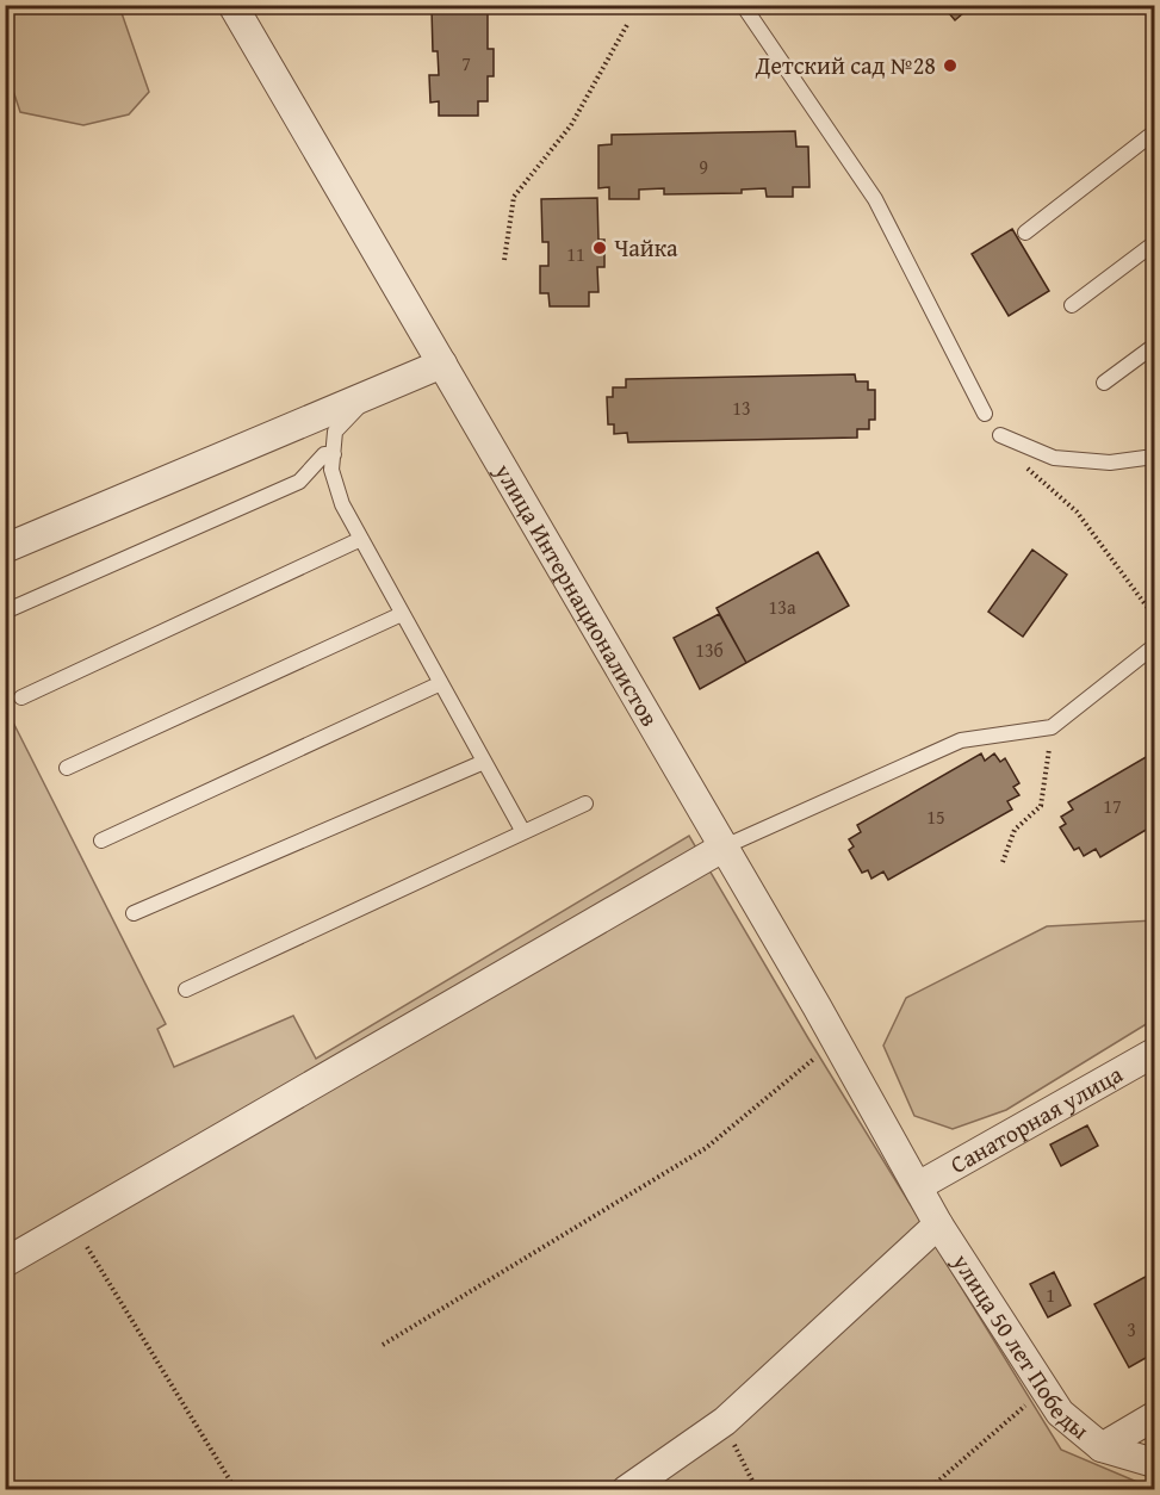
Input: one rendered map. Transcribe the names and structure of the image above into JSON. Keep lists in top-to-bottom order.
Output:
{
  "streets": {
    "street": ["улица Интернационалистов", "Санаторная улица", "улица 50 лет Победы"]
  },
  "crossings": [
    ["улица Интернационалистов", "Санаторная улица"],
    ["улица Интернационалистов", "улица 50 лет Победы"],
    ["Санаторная улица", "улица 50 лет Победы"]
  ],
  "places": ["Детский сад №28", "Чайка"],
  "house_numbers": [
    "7",
    "9",
    "11",
    "13",
    "13а",
    "13б",
    "17",
    "15",
    "1",
    "3"
  ]
}
